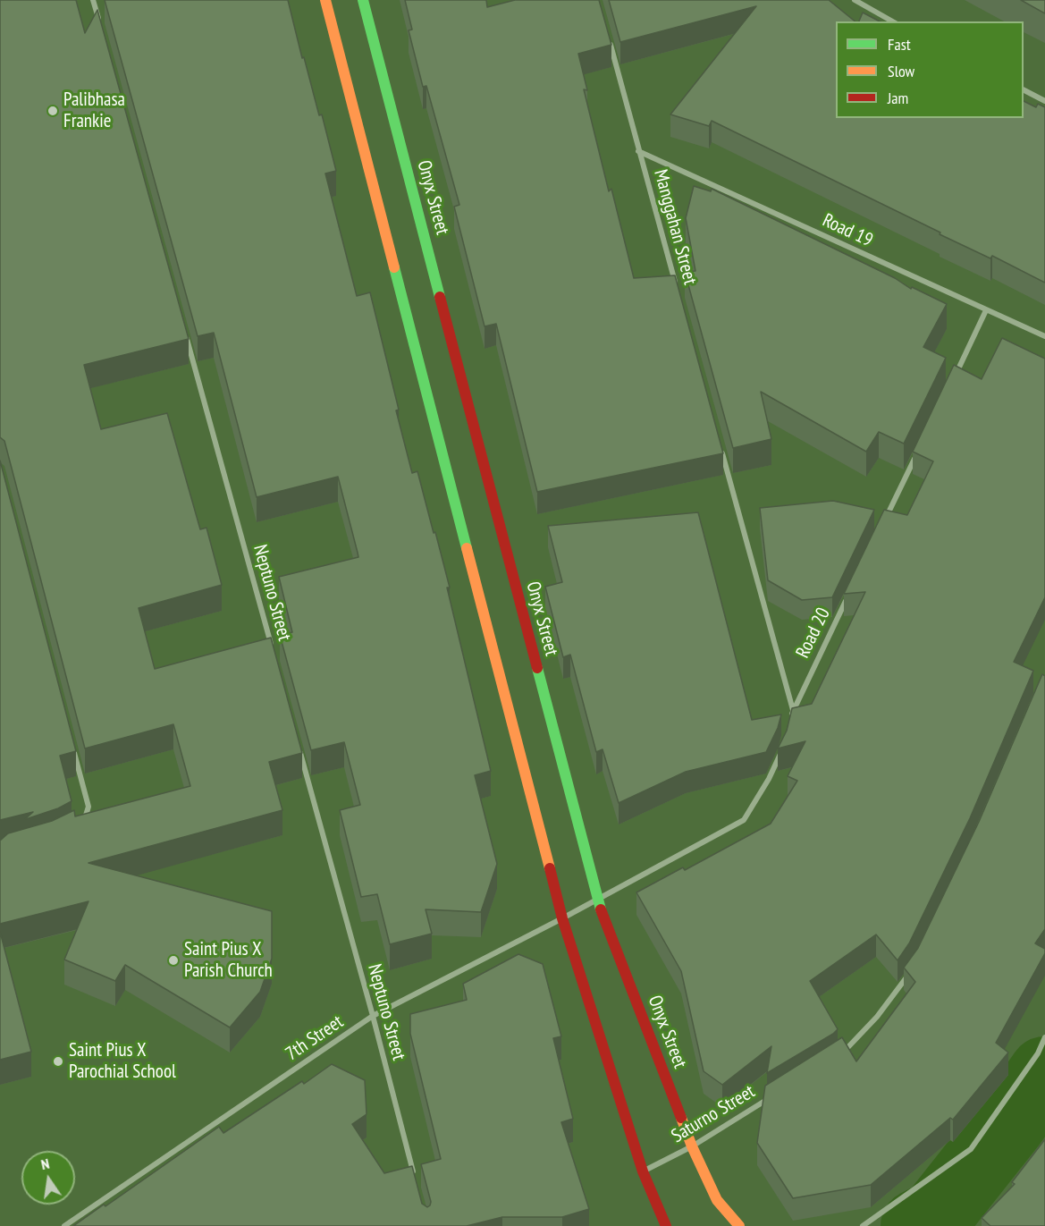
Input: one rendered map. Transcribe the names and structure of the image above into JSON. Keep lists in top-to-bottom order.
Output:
{
  "streets": {
    "main road": ["Onyx Street"],
    "street": [
      "Manggahan Street",
      "Road 19",
      "Neptuno Street",
      "Road 20",
      "7th Street",
      "Saturno Street"
    ]
  },
  "crossings": [
    ["Onyx Street", "7th Street"],
    ["Onyx Street", "Saturno Street"],
    ["Manggahan Street", "Road 19"],
    ["Neptuno Street", "7th Street"]
  ],
  "places": ["Palibhasa Frankie", "Saint Pius X Parish Church", "Saint Pius X Parochial School"],
  "legend": ["Fast", "Slow", "Jam"],
  "north": "top"
}
